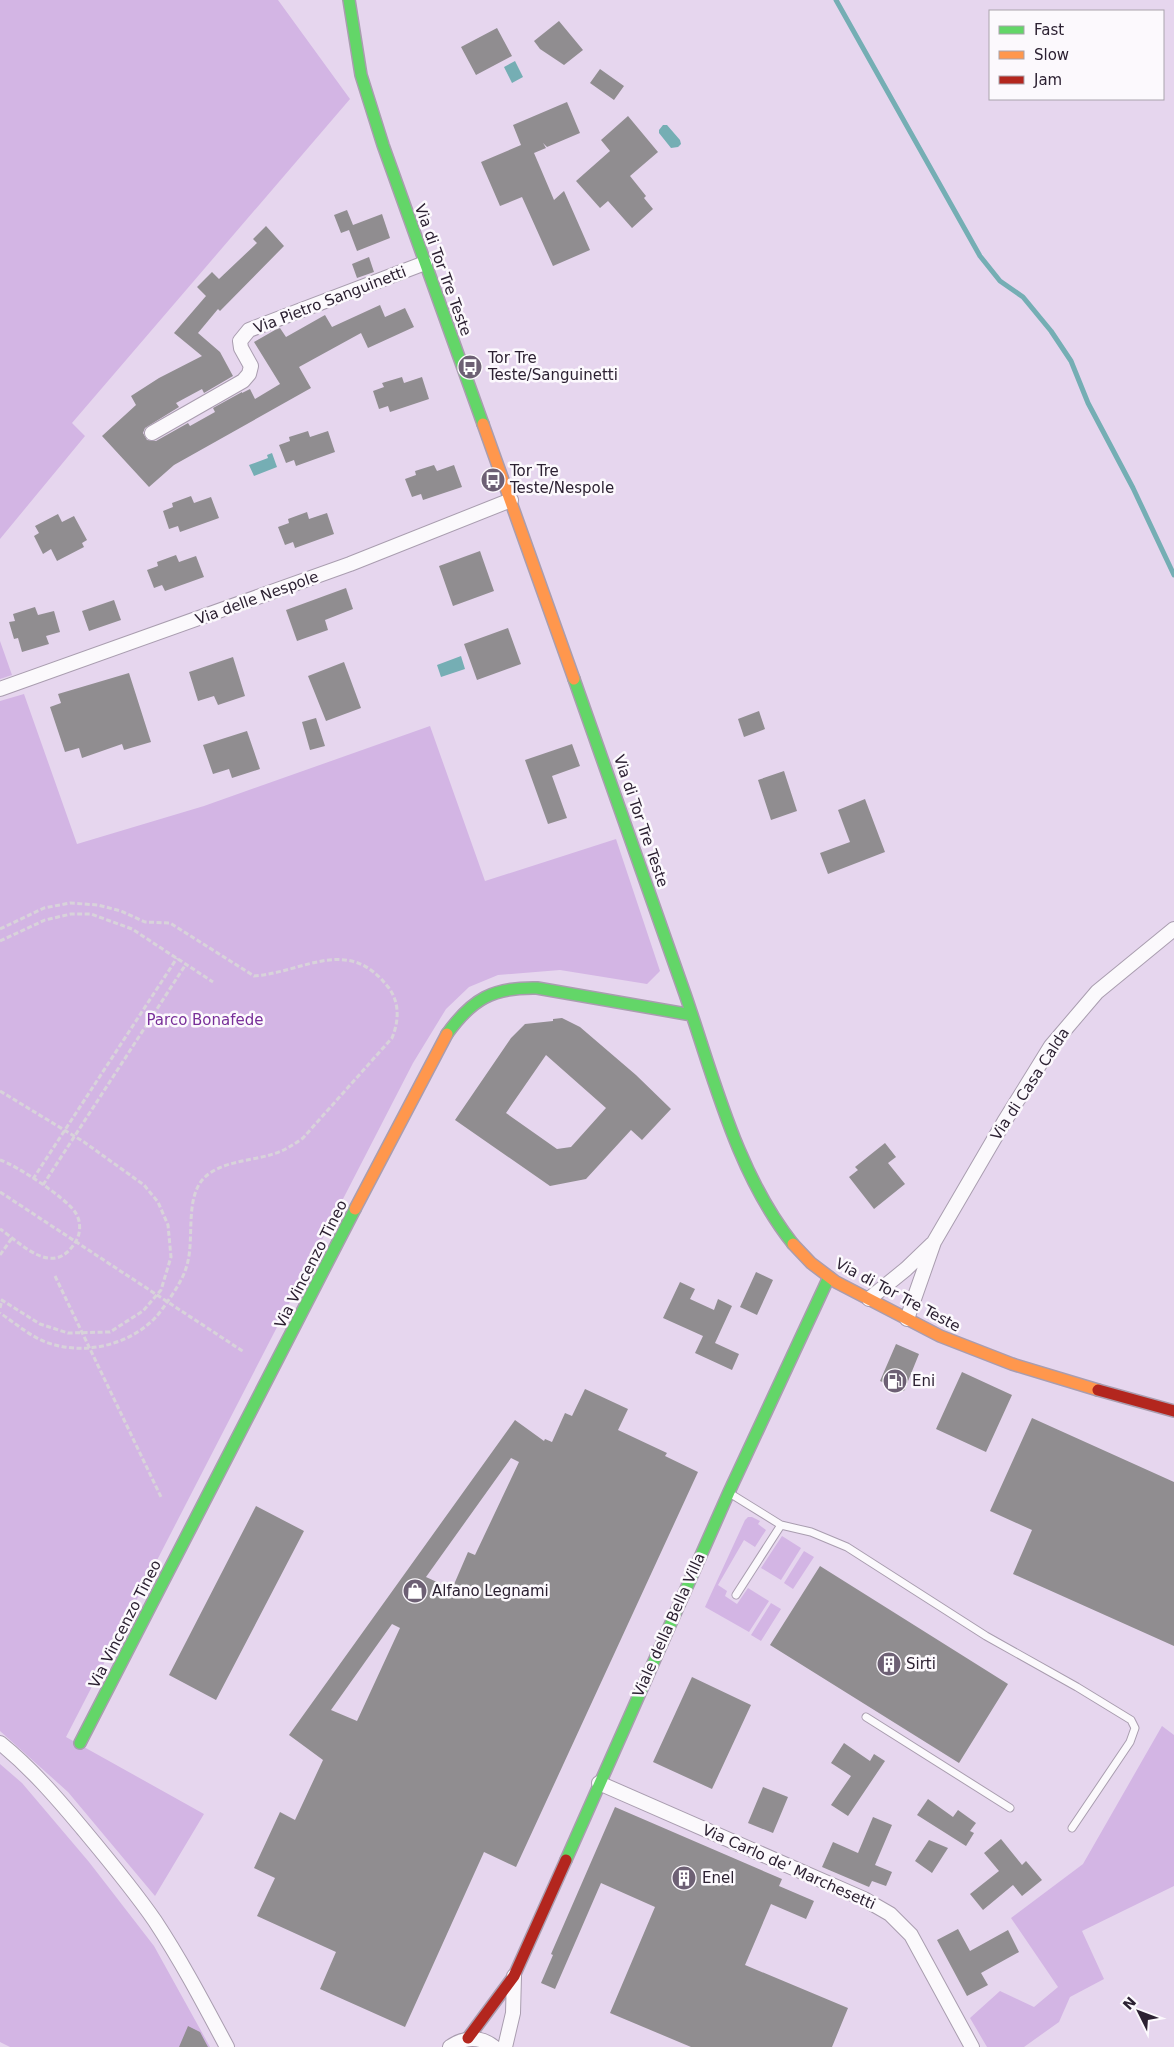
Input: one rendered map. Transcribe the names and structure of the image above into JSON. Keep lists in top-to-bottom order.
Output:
{
  "streets": {
    "street": [
      "Via di Tor Tre Teste",
      "Via Pietro Sanguinetti",
      "Via delle Nespole",
      "Via di Casa Calda",
      "Via Vincenzo Tineo",
      "Viale della Bella Villa",
      "Via Carlo de' Marchesetti"
    ]
  },
  "crossings": [
    ["Via di Tor Tre Teste", "Via Pietro Sanguinetti"],
    ["Via di Tor Tre Teste", "Via delle Nespole"],
    ["Via di Tor Tre Teste", "Via di Casa Calda"],
    ["Via di Tor Tre Teste", "Via Vincenzo Tineo"],
    ["Via di Tor Tre Teste", "Viale della Bella Villa"],
    ["Viale della Bella Villa", "Via Carlo de' Marchesetti"]
  ],
  "parks": ["Parco Bonafede"],
  "places": {
    "bus stop": ["Tor Tre Teste/Sanguinetti", "Tor Tre Teste/Nespole"],
    "fuel station": ["Eni"],
    "shop": ["Alfano Legnami"],
    "building": ["Sirti", "Enel"]
  },
  "legend": ["Fast", "Slow", "Jam"],
  "north": "top left"
}
